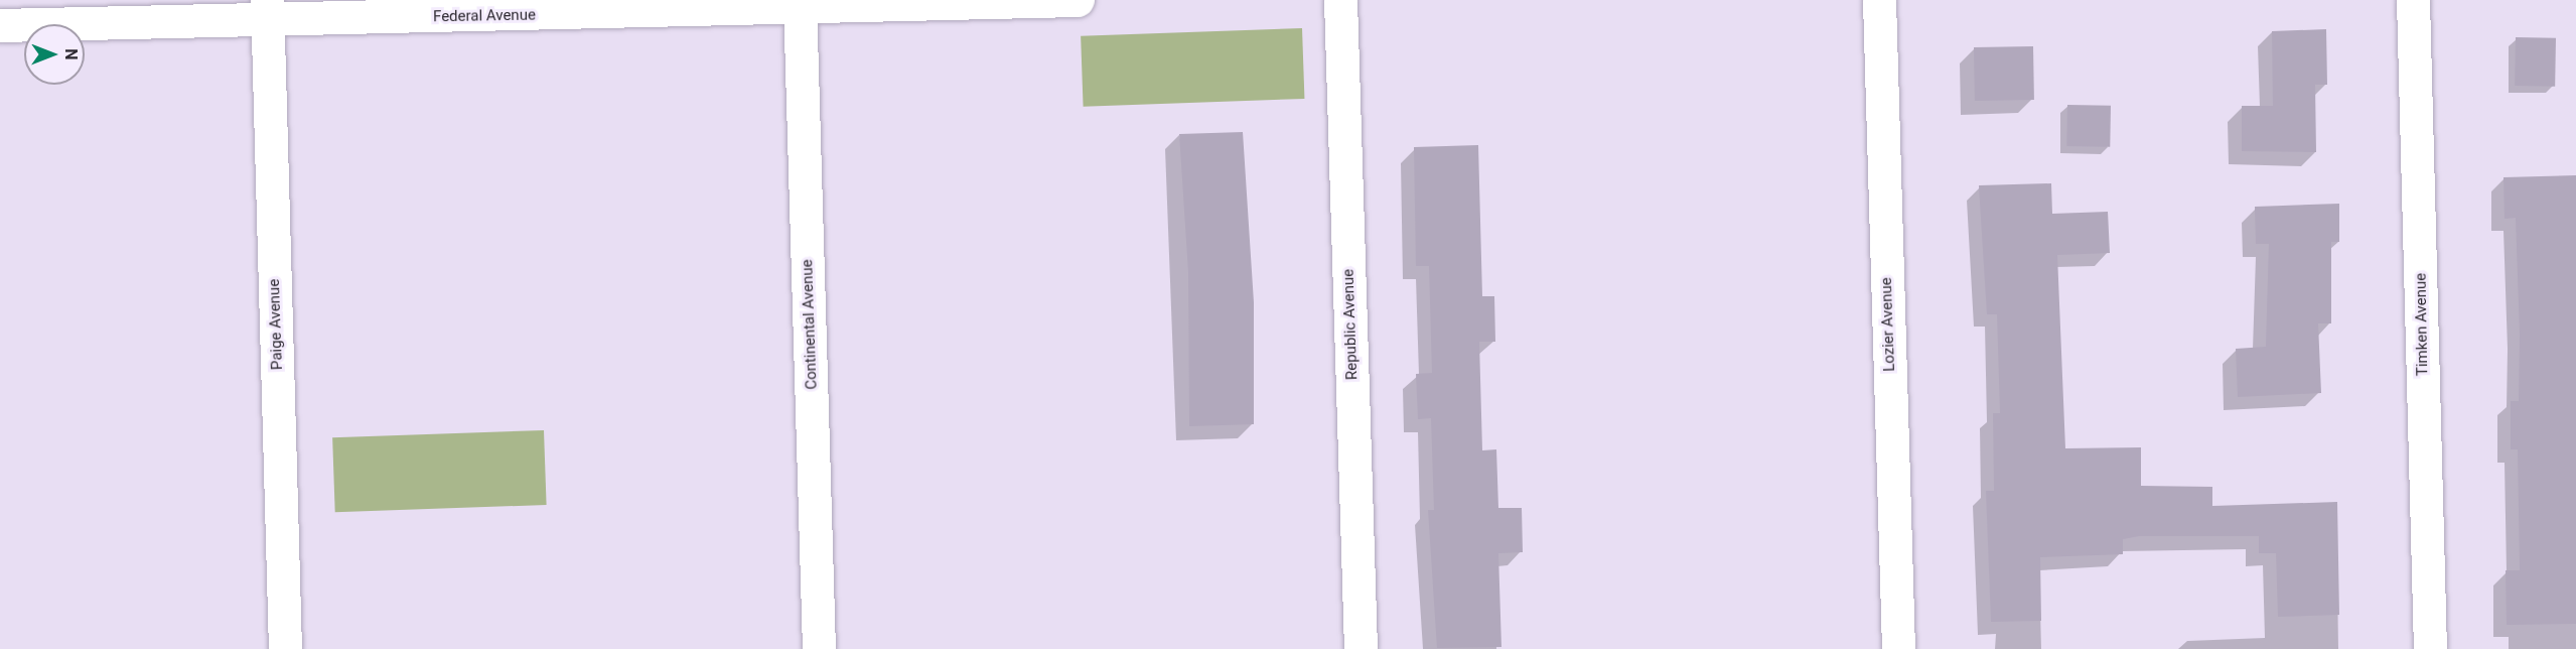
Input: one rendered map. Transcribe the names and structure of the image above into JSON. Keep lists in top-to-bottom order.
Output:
{
  "streets": {
    "street": [
      "Federal Avenue",
      "Paige Avenue",
      "Continental Avenue",
      "Republic Avenue",
      "Lozier Avenue",
      "Timken Avenue"
    ]
  },
  "crossings": [
    ["Federal Avenue", "Paige Avenue"],
    ["Federal Avenue", "Continental Avenue"]
  ],
  "north": "right"
}
